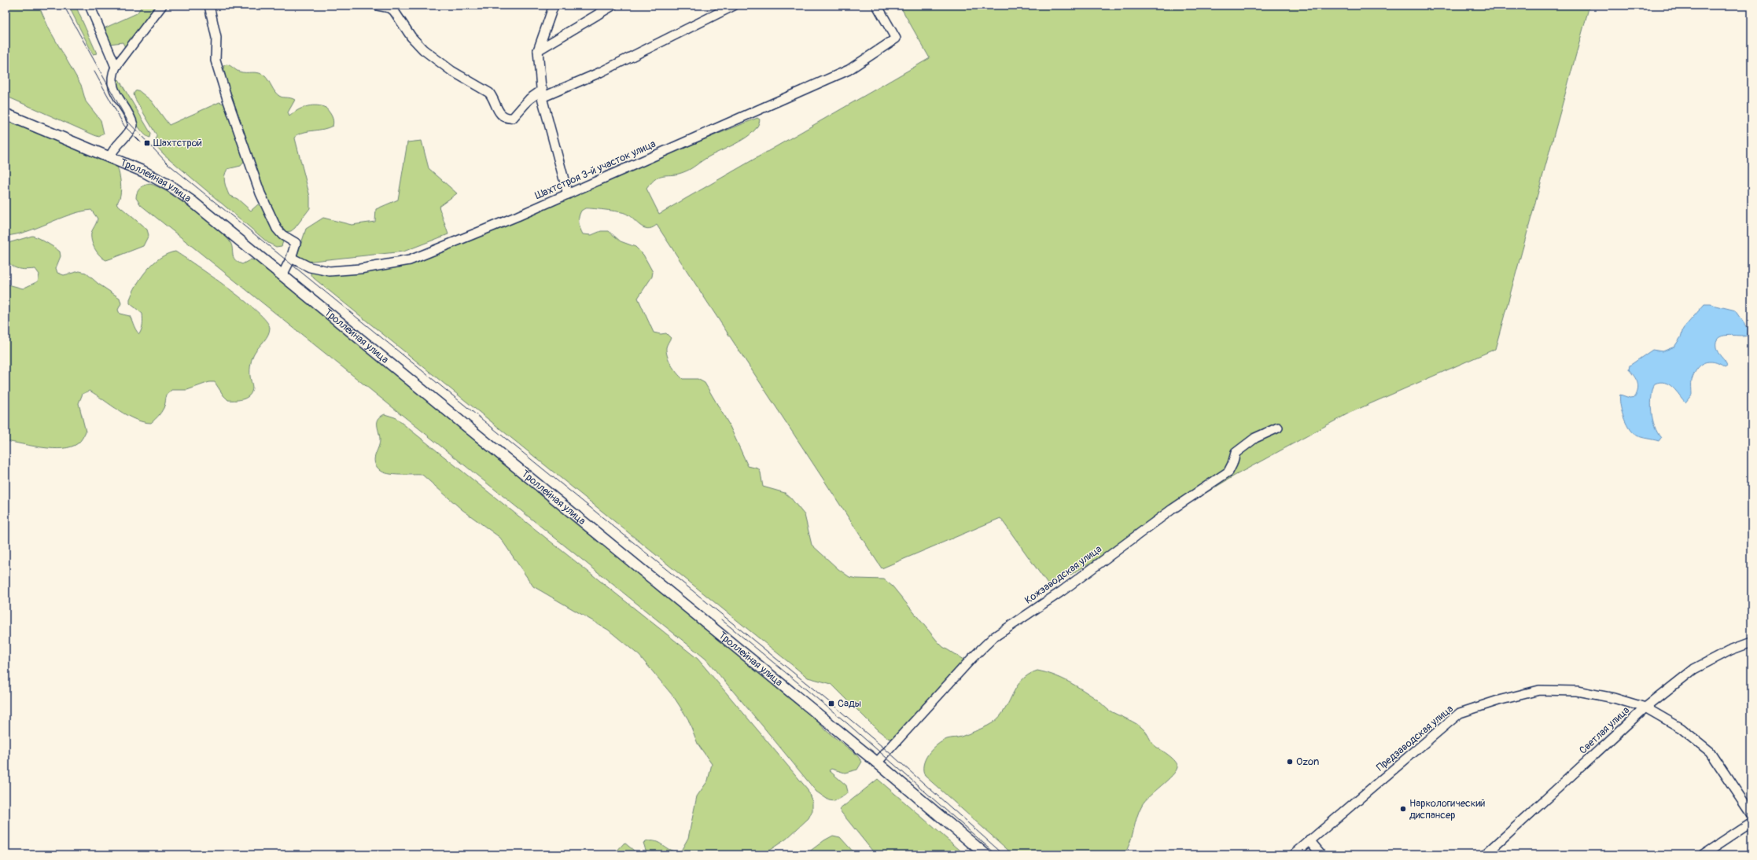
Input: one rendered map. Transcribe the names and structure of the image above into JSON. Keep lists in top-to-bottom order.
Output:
{
  "streets": {
    "street": [
      "Шахтстроя 3-й участок улица",
      "Троллейная улица",
      "Кожзаводская улица",
      "Светлая улица",
      "Предзаводская улица"
    ]
  },
  "crossings": [
    ["Троллейная улица", "Кожзаводская улица"],
    ["Светлая улица", "Предзаводская улица"]
  ],
  "places": {
    "transit": ["Шахтстрой", "Сады"],
    "other": ["Ozon", "Наркологический диспансер"]
  }
}
